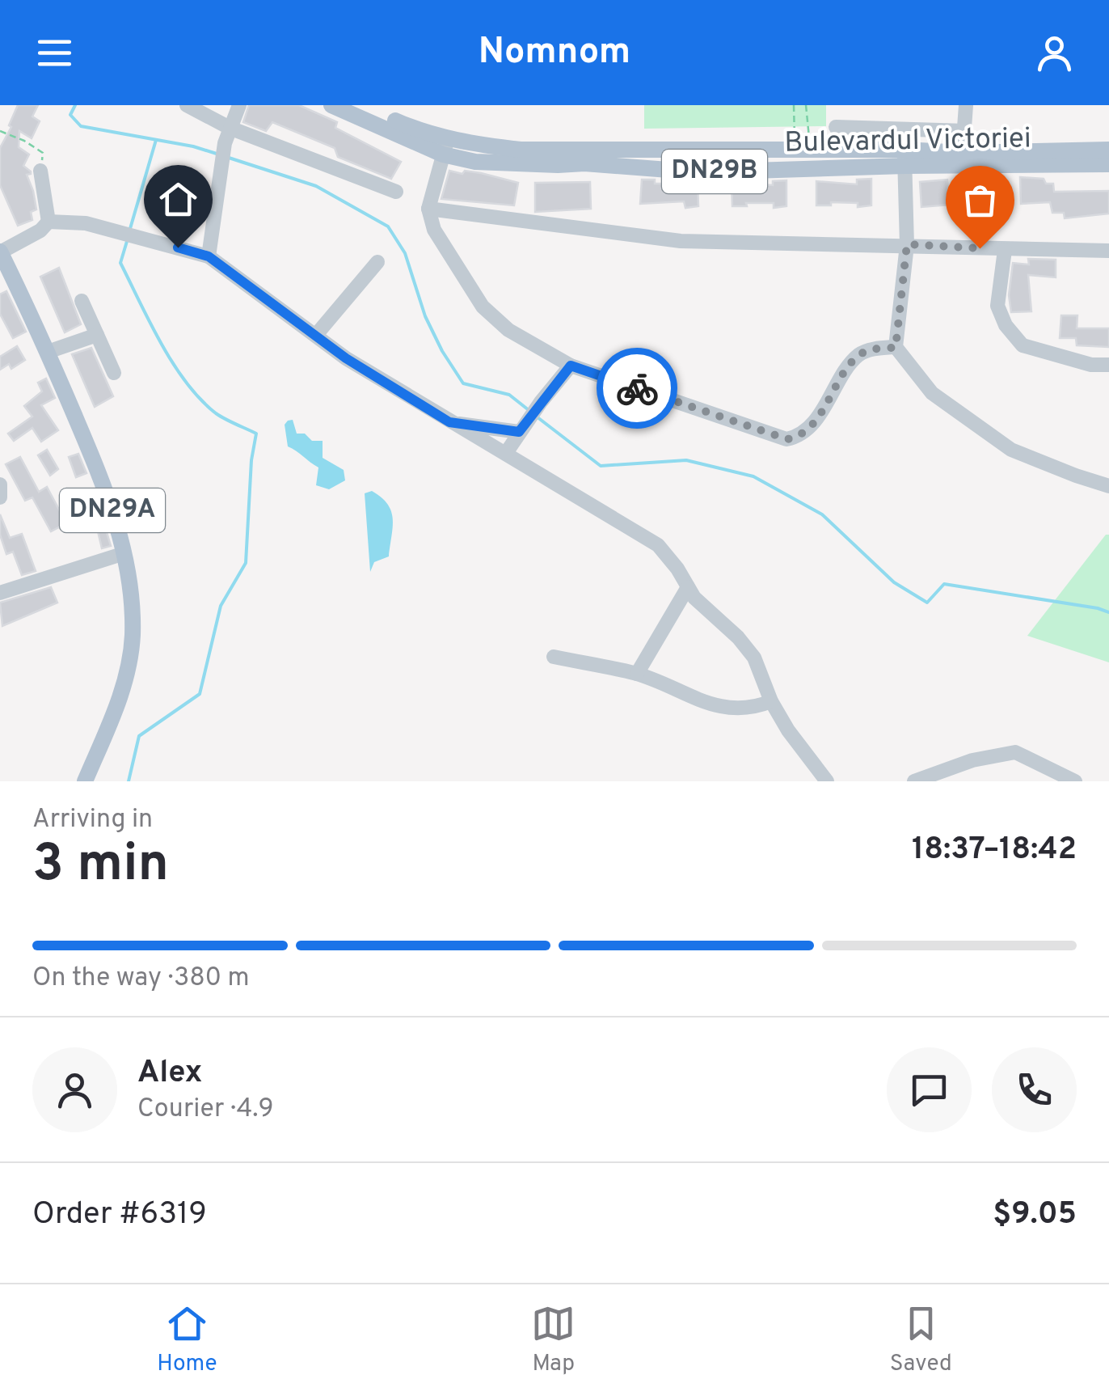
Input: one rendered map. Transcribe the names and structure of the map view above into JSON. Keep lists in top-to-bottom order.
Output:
{
  "streets": {
    "main road": ["Bulevardul Victoriei", "DN29B", "DN29A"]
  },
  "page": {
    "header": "Nomnom",
    "heading": ["3 min", "Arriving in", "18:37–18:42"],
    "panel": [
      "Alex",
      "Courier · 4.9",
      "Order #6319",
      "$9.05"
    ],
    "bar": "On the way · 380 m",
    "tabs": ["Home", "Map", "Saved"]
  }
}
